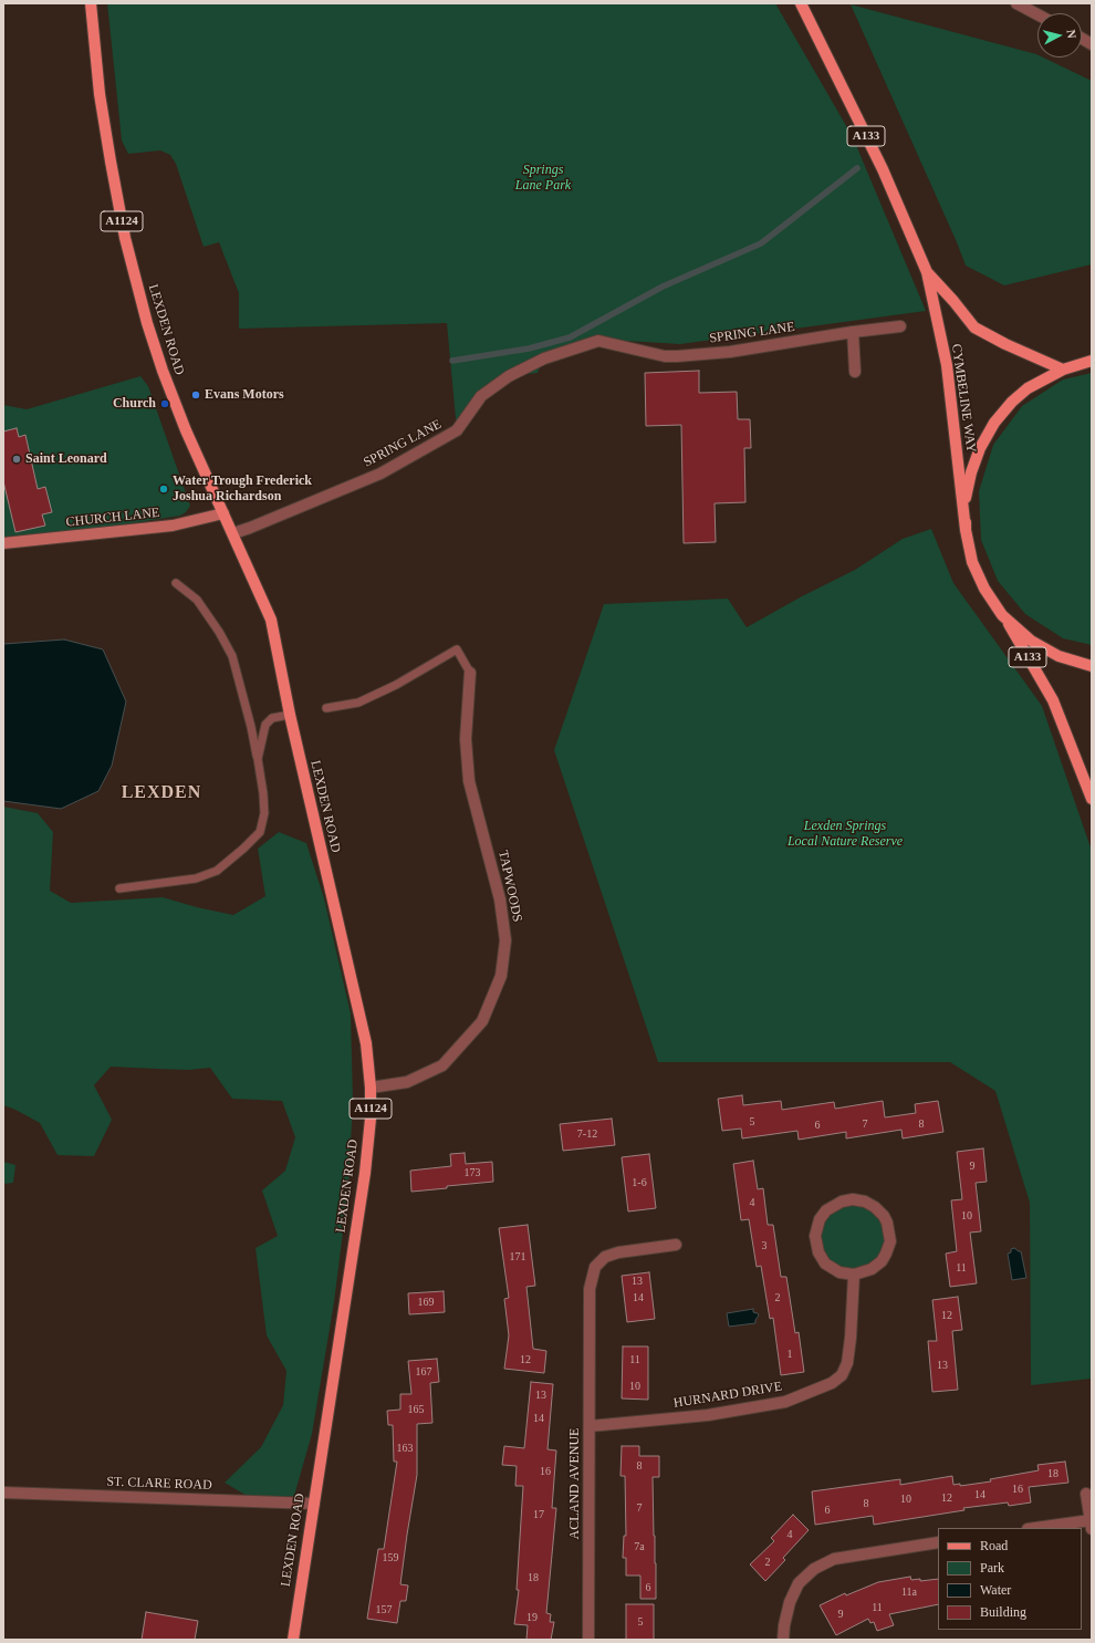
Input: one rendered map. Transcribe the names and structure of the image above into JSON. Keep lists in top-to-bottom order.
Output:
{
  "streets": {
    "main road": [
      "A133",
      "A1124",
      "LEXDEN ROAD",
      "CYMBELINE WAY"
    ],
    "street": [
      "SPRING LANE",
      "CHURCH LANE",
      "TAPWOODS",
      "HURNARD DRIVE",
      "ST. CLARE ROAD",
      "ACLAND AVENUE"
    ]
  },
  "crossings": [
    ["LEXDEN ROAD", "SPRING LANE"],
    ["LEXDEN ROAD", "CHURCH LANE"],
    ["LEXDEN ROAD", "TAPWOODS"],
    ["LEXDEN ROAD", "ST. CLARE ROAD"],
    ["HURNARD DRIVE", "ACLAND AVENUE"]
  ],
  "districts": ["LEXDEN"],
  "parks": ["Springs Lane Park", "Lexden Springs Local Nature Reserve"],
  "places": [
    "Evans Motors",
    "Church",
    "Saint Leonard",
    "Water Trough Frederick Joshua Richardson"
  ],
  "house_numbers": [
    "5",
    "7",
    "8",
    "6",
    "7-12",
    "9",
    "173",
    "1-6",
    "4",
    "10",
    "3",
    "171",
    "11",
    "13",
    "14",
    "2",
    "169",
    "12",
    "1",
    "12",
    "11",
    "13",
    "167",
    "10",
    "13",
    "165",
    "14",
    "163",
    "8",
    "16",
    "18",
    "16",
    "14",
    "12",
    "10",
    "8",
    "7",
    "6",
    "17",
    "4",
    "7a",
    "159",
    "2",
    "18",
    "6",
    "11a",
    "11",
    "157",
    "9",
    "19",
    "5"
  ],
  "legend": [
    "Road",
    "Park",
    "Water",
    "Building"
  ],
  "north": "right"
}
